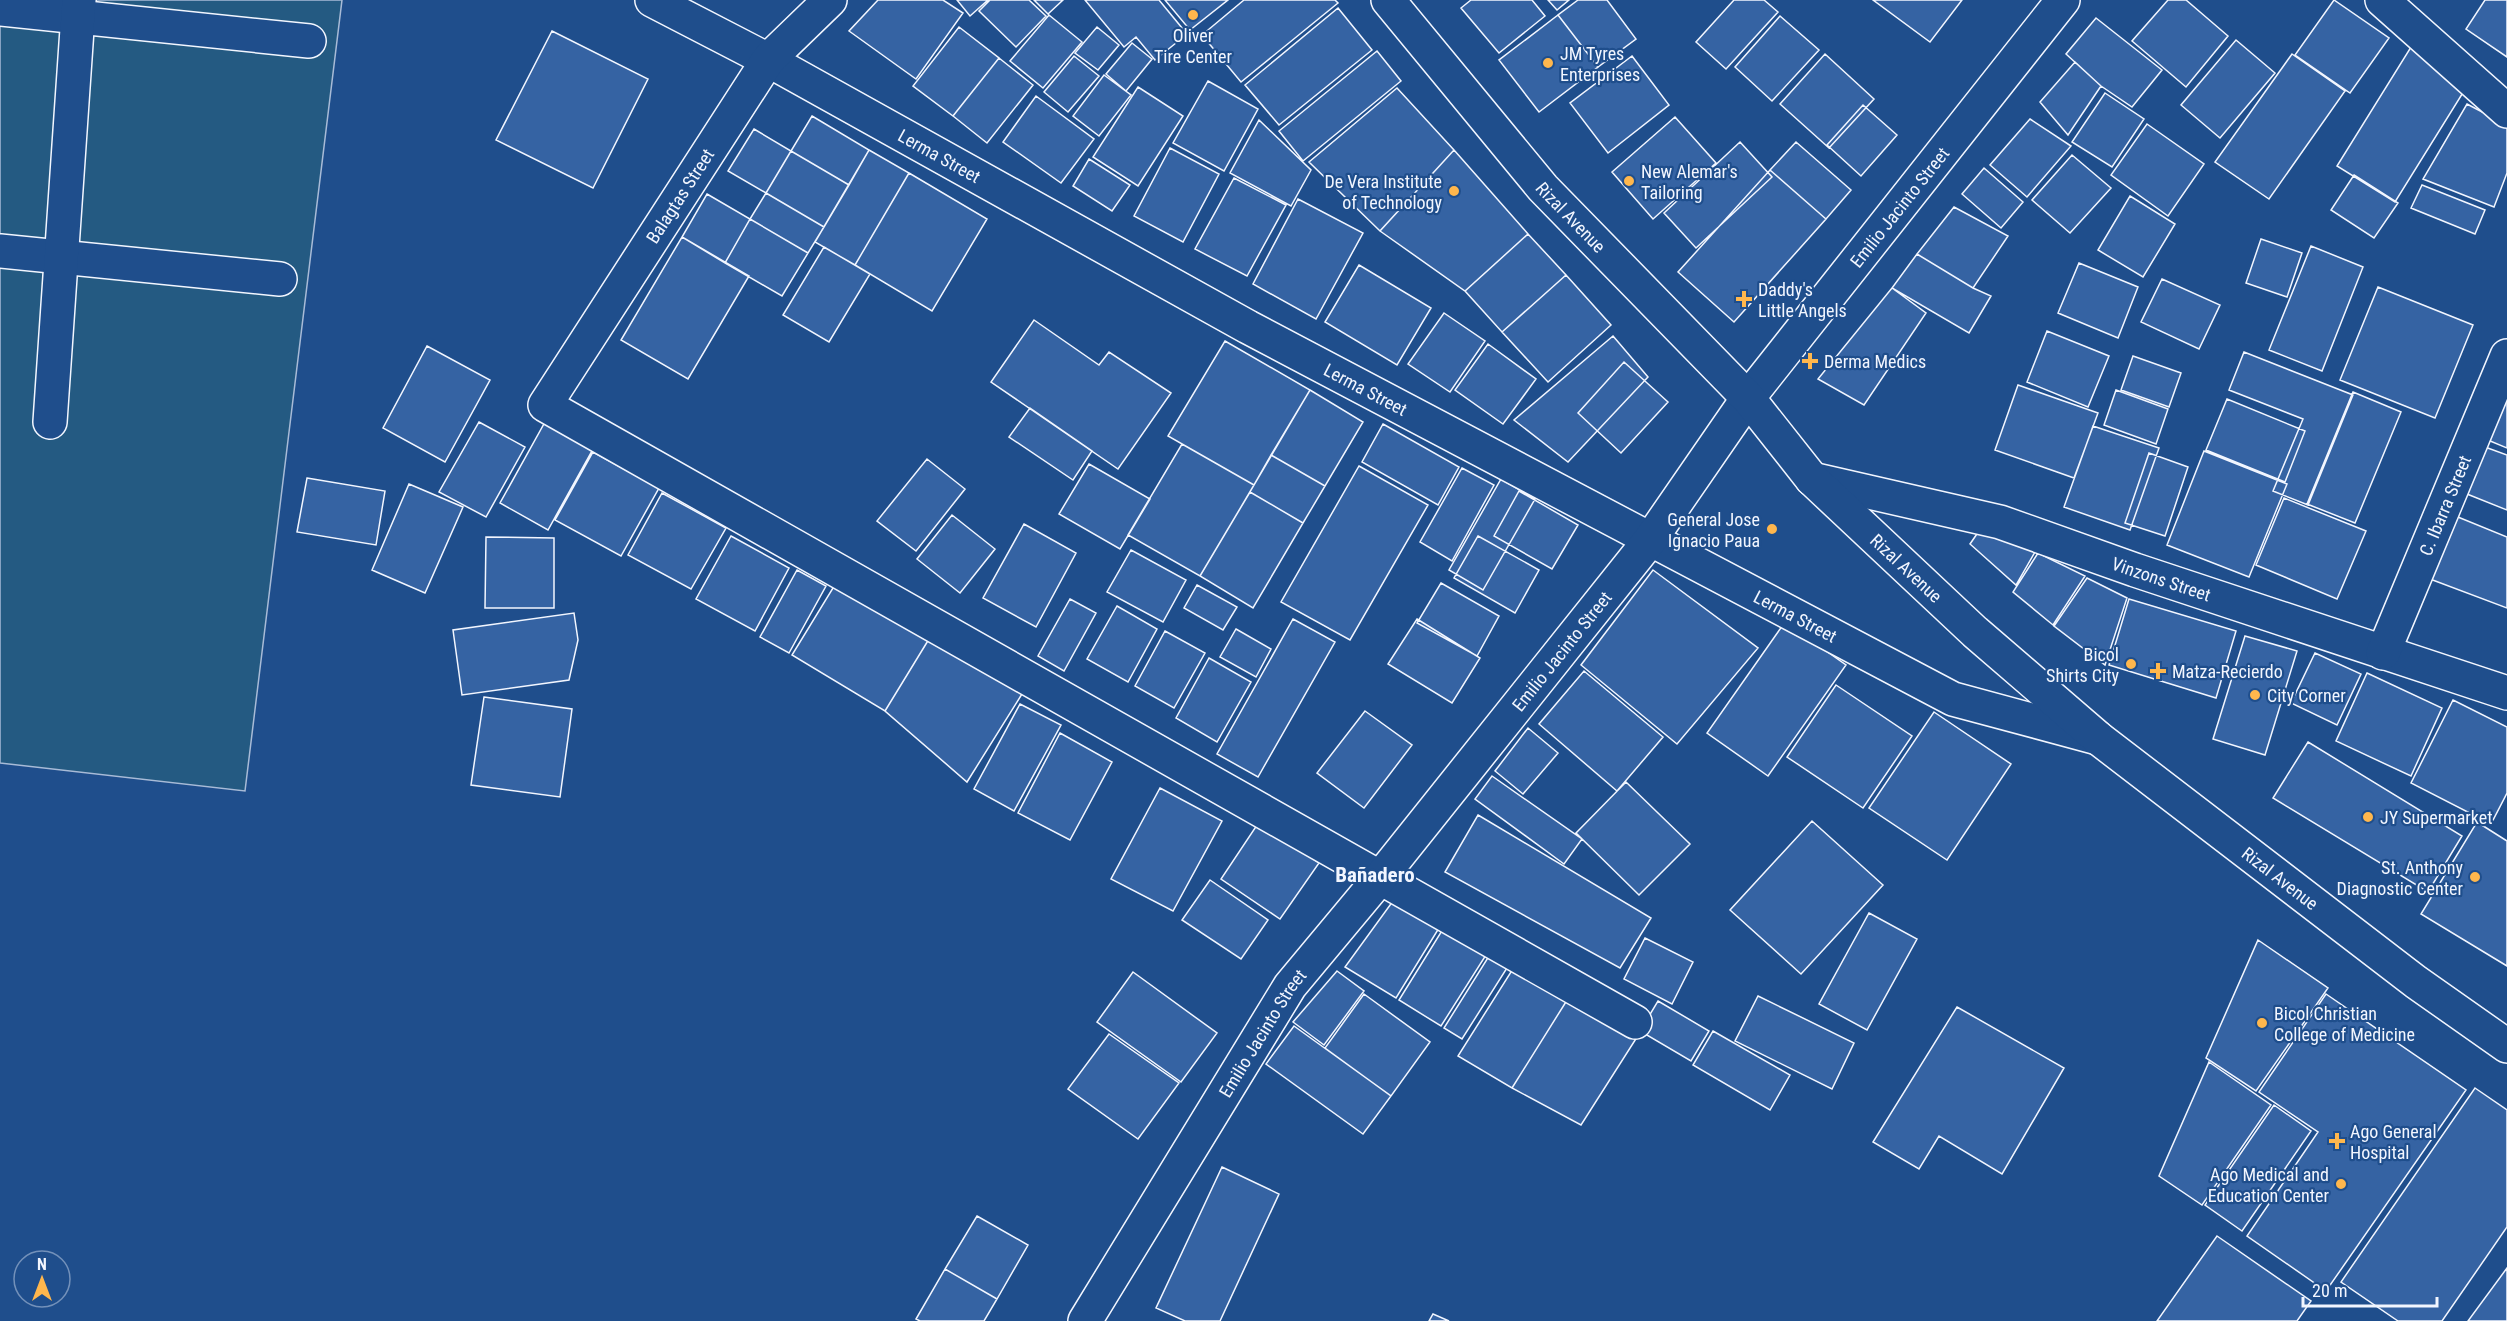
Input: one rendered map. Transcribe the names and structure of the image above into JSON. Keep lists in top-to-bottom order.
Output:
{
  "streets": {
    "street": [
      "Lerma Street",
      "Balagtas Street",
      "Emilio Jacinto Street",
      "Rizal Avenue",
      "C. Ibarra Street",
      "Vinzons Street"
    ]
  },
  "crossings": [
    ["Lerma Street", "Balagtas Street"],
    ["Lerma Street", "Emilio Jacinto Street"],
    ["Lerma Street", "Rizal Avenue"],
    ["Balagtas Street", "Emilio Jacinto Street"],
    ["Emilio Jacinto Street", "Rizal Avenue"],
    ["Rizal Avenue", "Vinzons Street"],
    ["C. Ibarra Street", "Vinzons Street"]
  ],
  "districts": ["Bañadero"],
  "places": {
    "other": [
      "Oliver Tire Center",
      "JM Tyres Enterprises",
      "New Alemar's Tailoring",
      "De Vera Institute of Technology",
      "General Jose Ignacio Paua",
      "Bicol Shirts City",
      "City Corner",
      "JY Supermarket",
      "St. Anthony Diagnostic Center",
      "Bicol Christian College of Medicine",
      "Ago Medical and Education Center"
    ],
    "health": [
      "Daddy's Little Angels",
      "Derma Medics",
      "Matza-Recierdo",
      "Ago General Hospital"
    ]
  },
  "scale_bar": "20 m",
  "north": "top"
}
